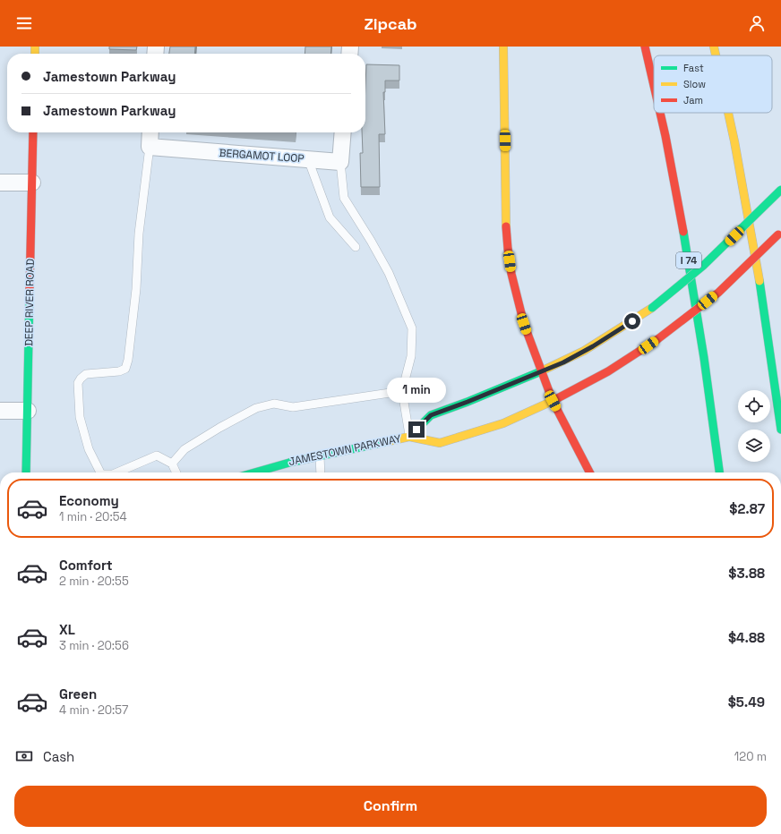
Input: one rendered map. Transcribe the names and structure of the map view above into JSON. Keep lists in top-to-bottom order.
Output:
{
  "streets": {
    "main road": ["I 74", "DEEP RIVER ROAD", "JAMESTOWN PARKWAY"],
    "street": ["BERGAMOT LOOP"]
  },
  "legend": ["Fast", "Slow", "Jam"],
  "page": {
    "header": "Zipcab",
    "banner": ["Jamestown Parkway", "Jamestown Parkway"],
    "bubble": "1 min",
    "list": [
      {
        "name": "Economy",
        "note": "1 min · 20:54",
        "value": "$2.87"
      },
      {
        "name": "Comfort",
        "note": "2 min · 20:55",
        "value": "$3.88"
      },
      {
        "name": "XL",
        "note": "3 min · 20:56",
        "value": "$4.88"
      },
      {
        "name": "Green",
        "note": "4 min · 20:57",
        "value": "$5.49"
      }
    ],
    "pay": ["Cash", "120 m"],
    "buttons": "Confirm"
  }
}
